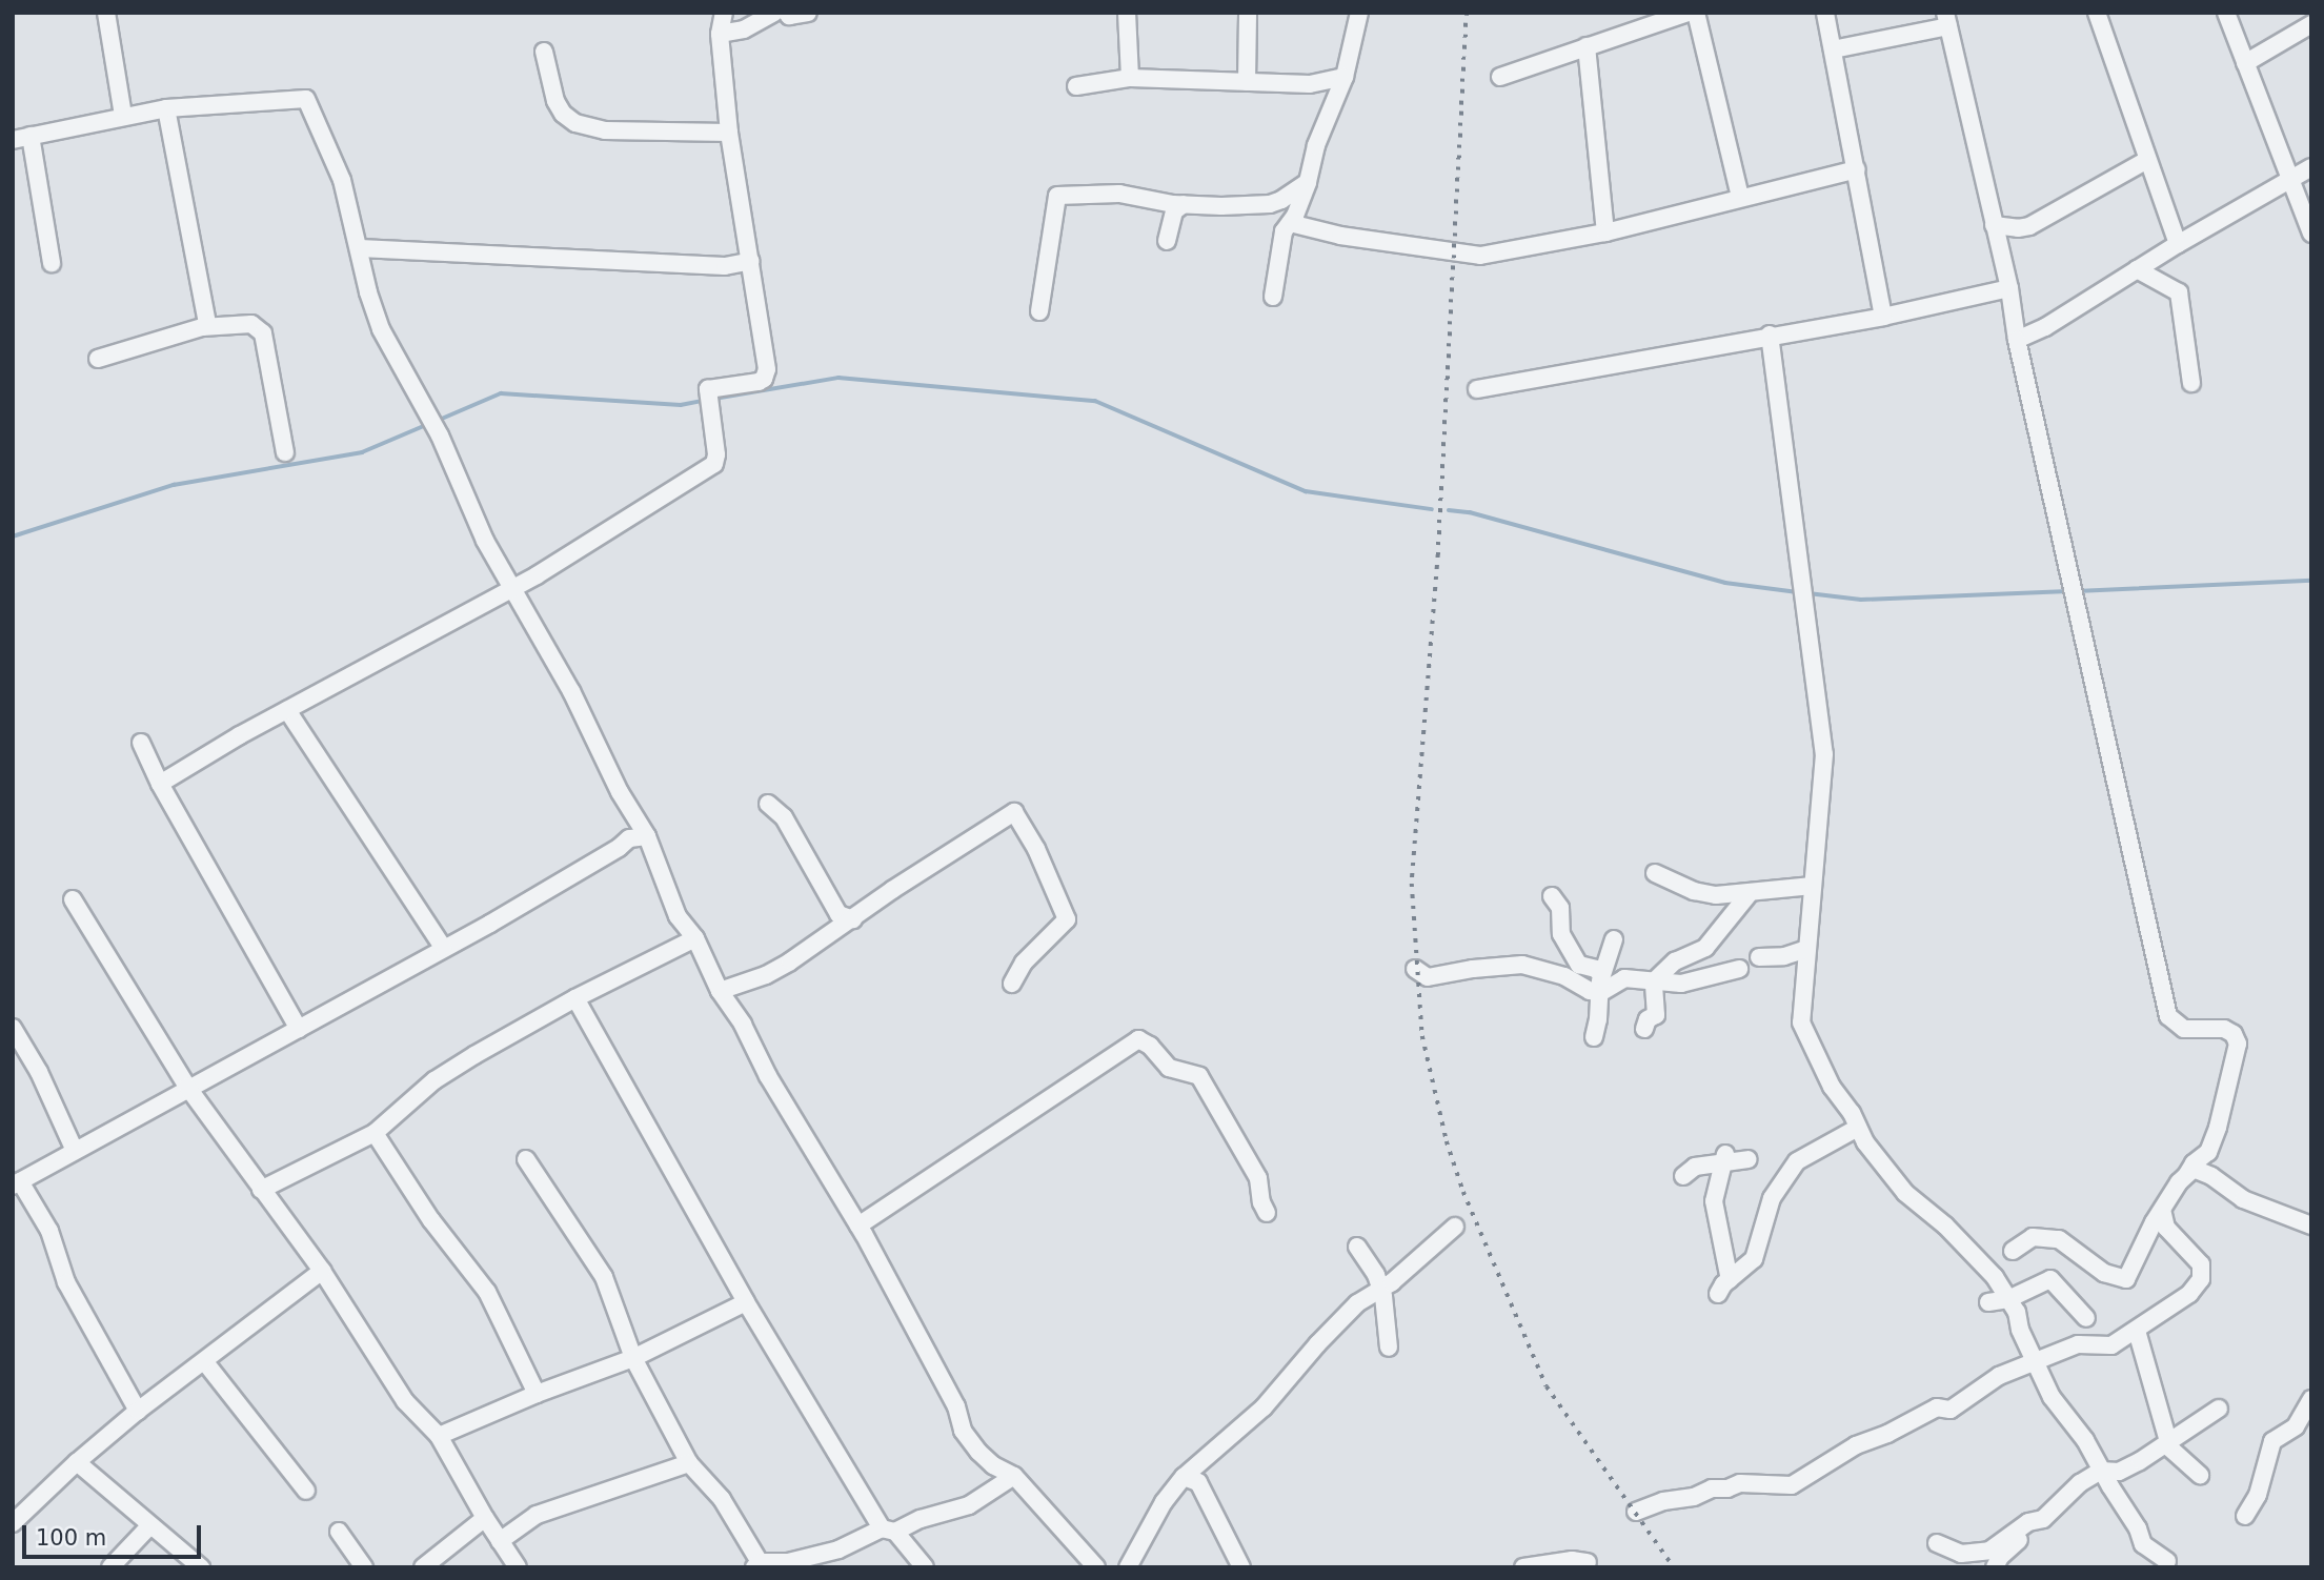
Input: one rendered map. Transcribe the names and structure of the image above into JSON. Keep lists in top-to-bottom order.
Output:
{
  "scale_bar": "100 m"
}
